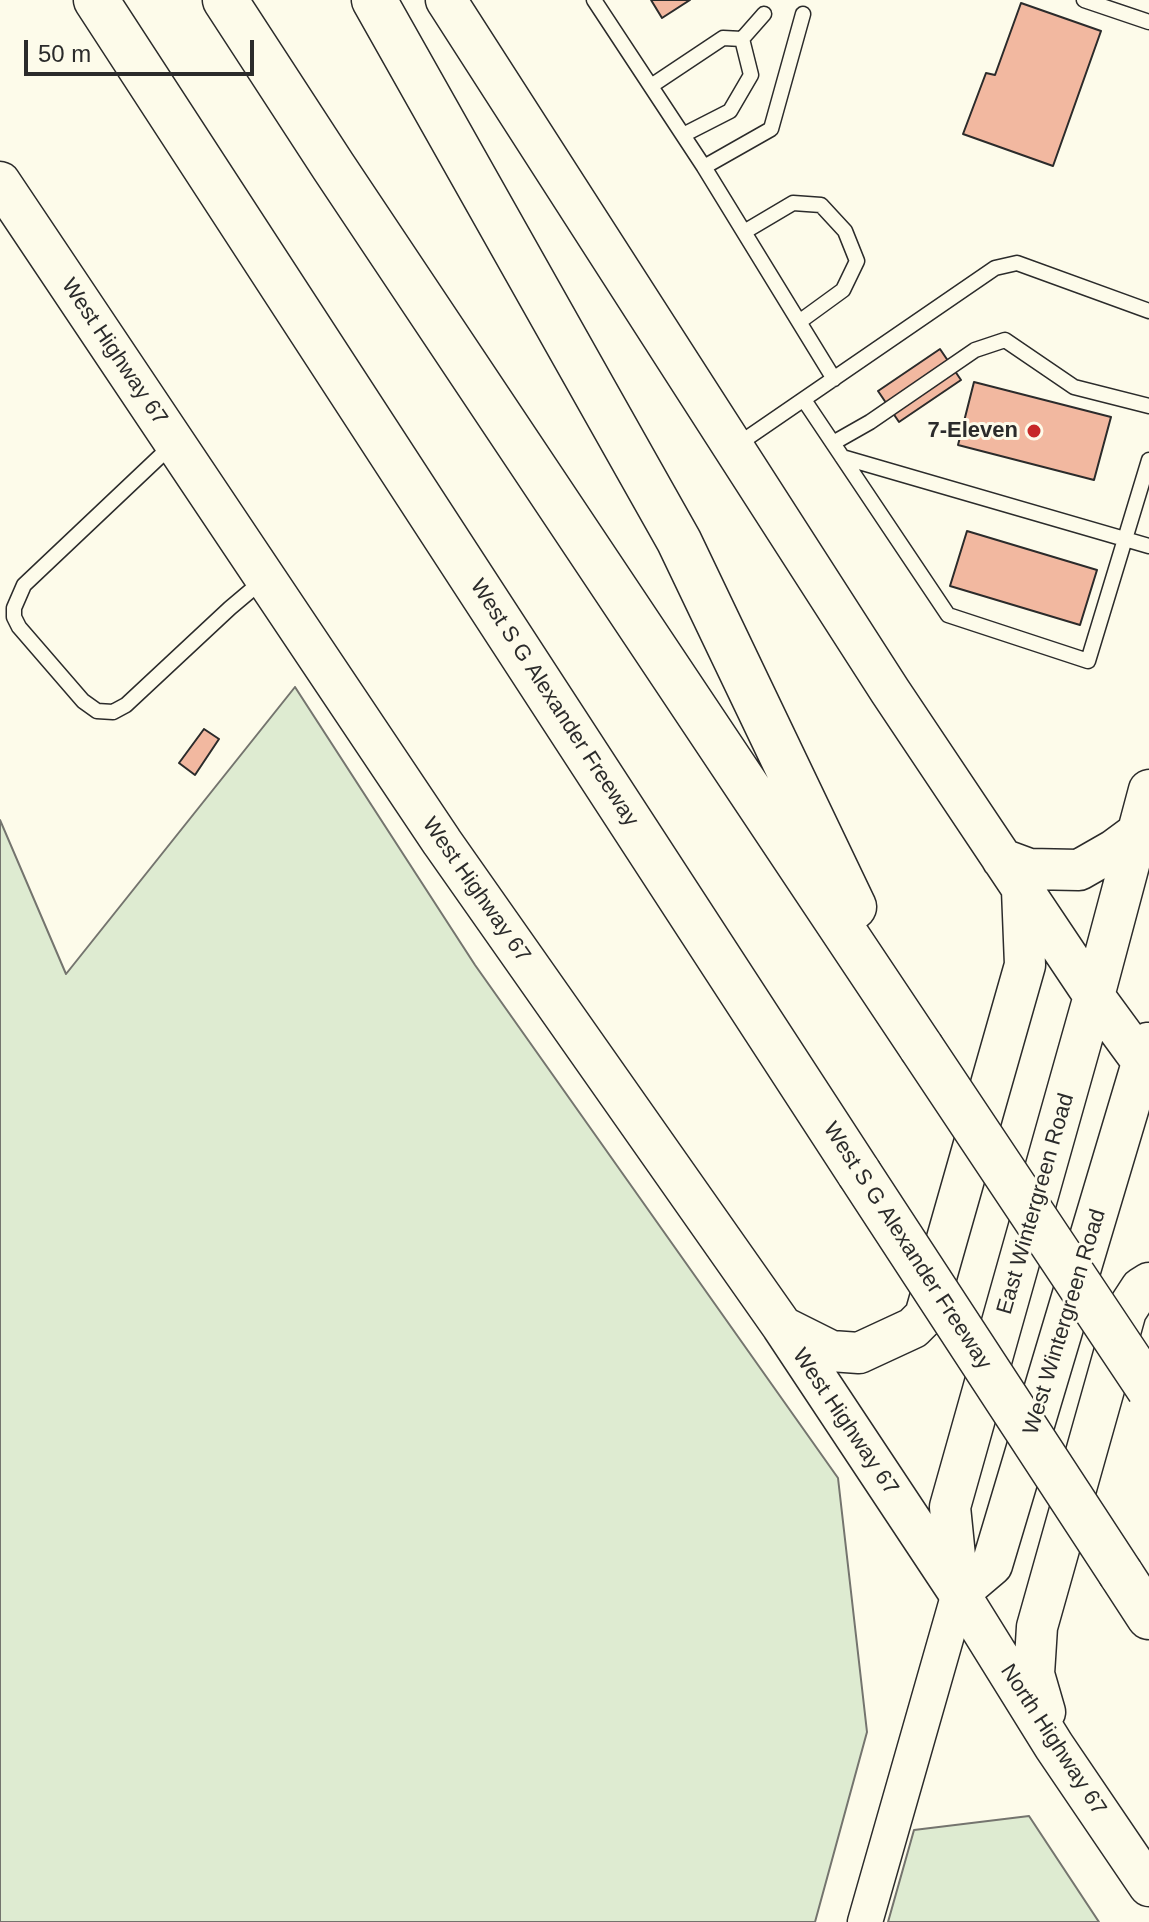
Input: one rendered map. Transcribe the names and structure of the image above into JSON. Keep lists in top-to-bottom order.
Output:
{
  "streets": {
    "highway": ["West S G Alexander Freeway"],
    "main road": [
      "West Highway 67",
      "East Wintergreen Road",
      "West Wintergreen Road",
      "North Highway 67"
    ]
  },
  "crossings": [
    ["West Highway 67", "East Wintergreen Road"],
    ["West Highway 67", "West Wintergreen Road"],
    ["West Highway 67", "North Highway 67"],
    ["East Wintergreen Road", "West Wintergreen Road"],
    ["East Wintergreen Road", "North Highway 67"],
    ["West Wintergreen Road", "North Highway 67"]
  ],
  "places": ["7-Eleven"],
  "scale_bar": "50 m"
}
